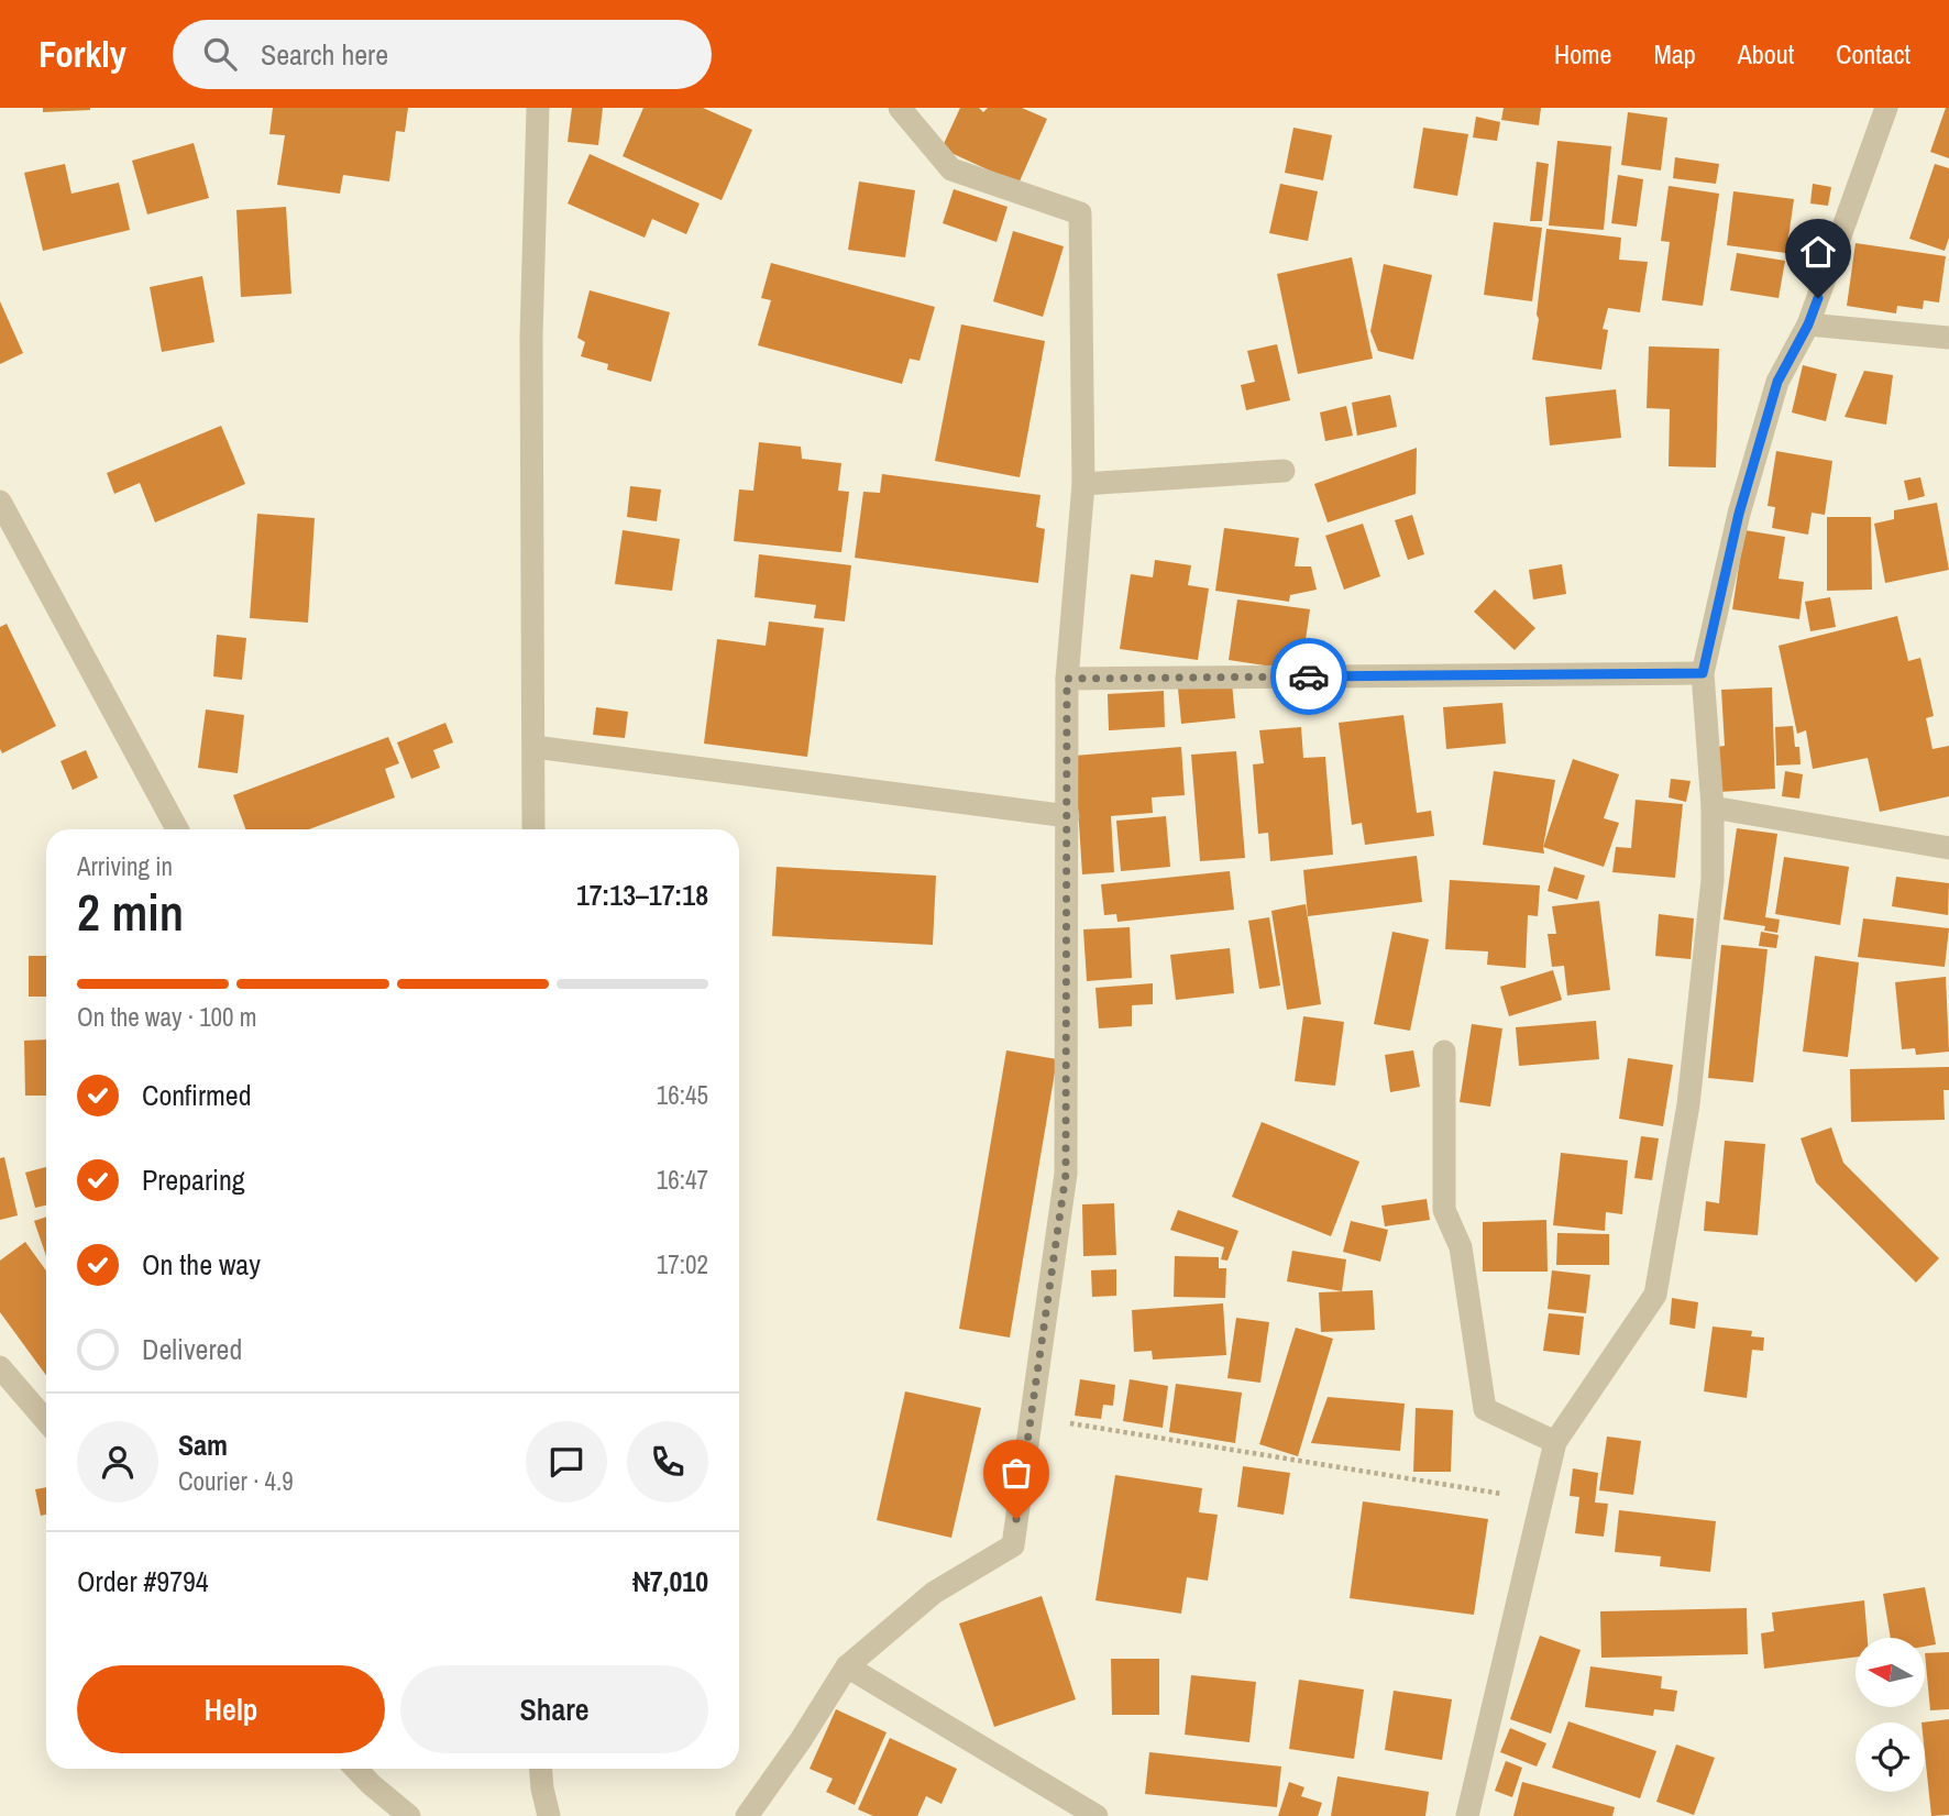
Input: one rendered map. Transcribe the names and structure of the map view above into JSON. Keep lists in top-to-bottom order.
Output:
{
  "north": "left",
  "page": {
    "header": "Forkly",
    "search": "Search here",
    "nav": [
      "Home",
      "Map",
      "About",
      "Contact"
    ],
    "heading": ["2 min", "Arriving in", "17:13–17:18"],
    "panel": [
      "Sam",
      "Courier · 4.9",
      "Order #9794",
      "₦7,010"
    ],
    "bar": "On the way · 100 m",
    "list": [
      ["Confirmed", "16:45"],
      ["Preparing", "16:47"],
      ["On the way", "17:02"],
      "Delivered"
    ],
    "buttons": ["Help", "Share"]
  }
}
